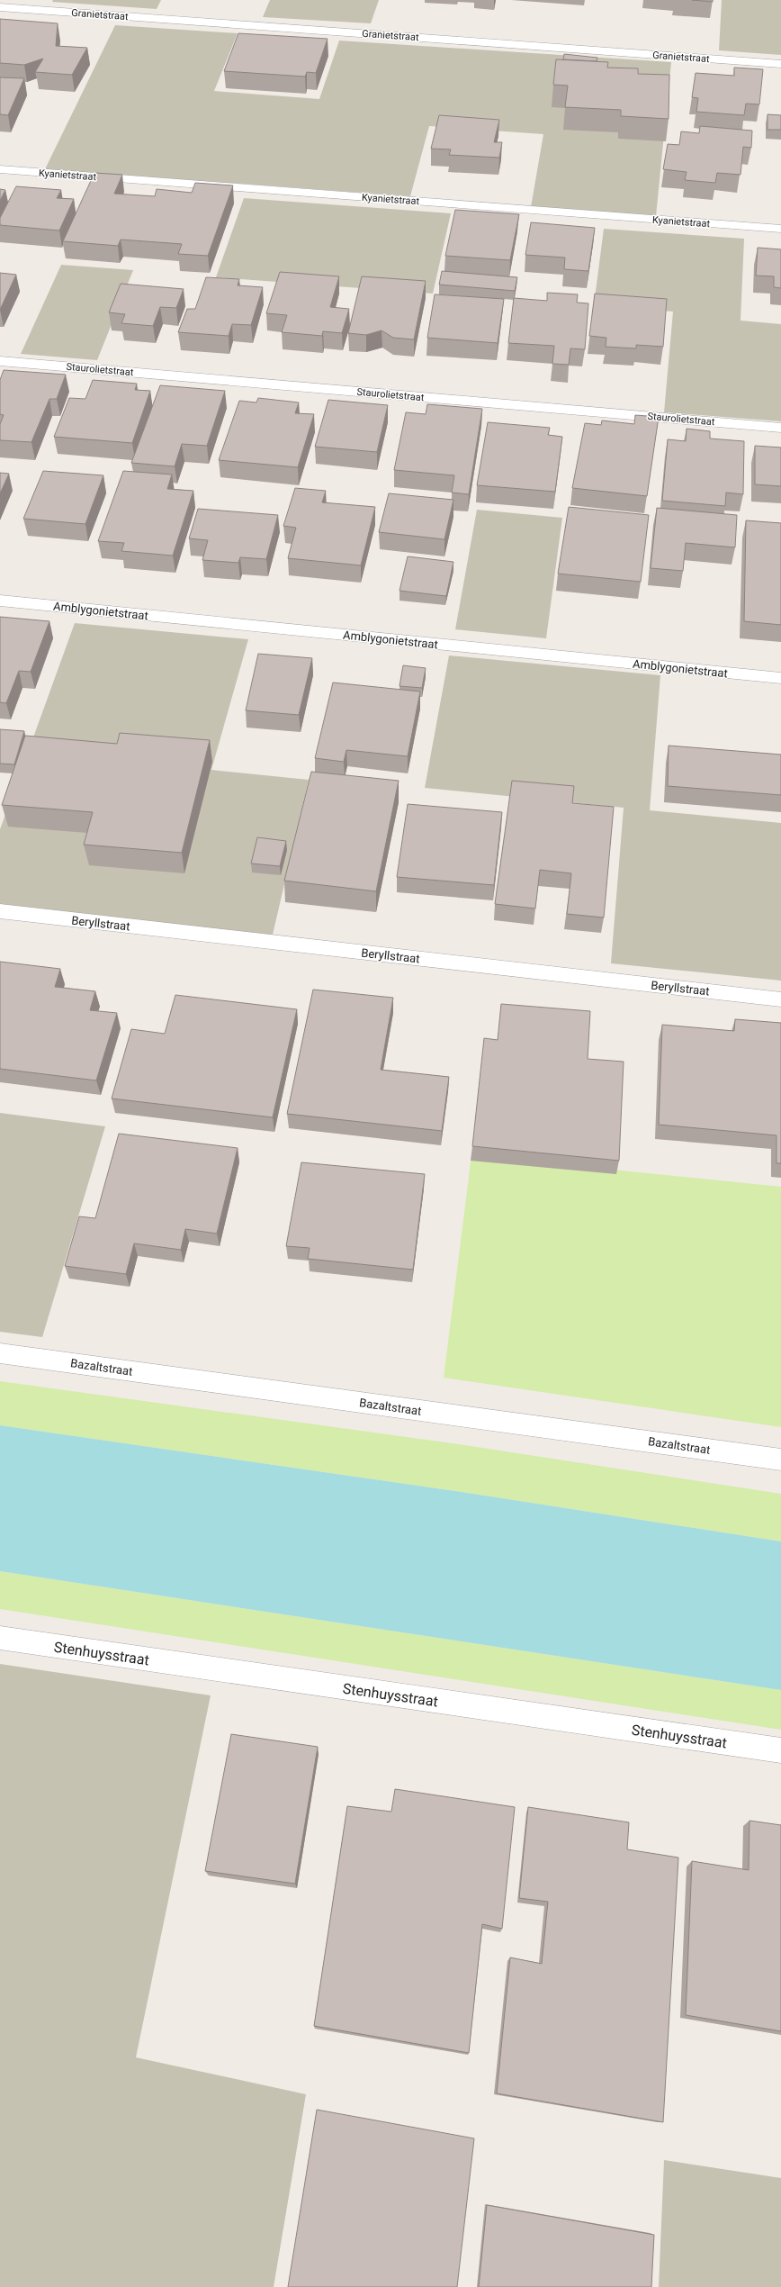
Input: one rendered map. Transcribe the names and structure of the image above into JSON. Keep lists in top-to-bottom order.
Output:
{
  "streets": {
    "street": [
      "Granietstraat",
      "Kyanietstraat",
      "Staurolietstraat",
      "Amblygonietstraat",
      "Beryllstraat",
      "Bazaltstraat",
      "Stenhuysstraat"
    ]
  }
}
